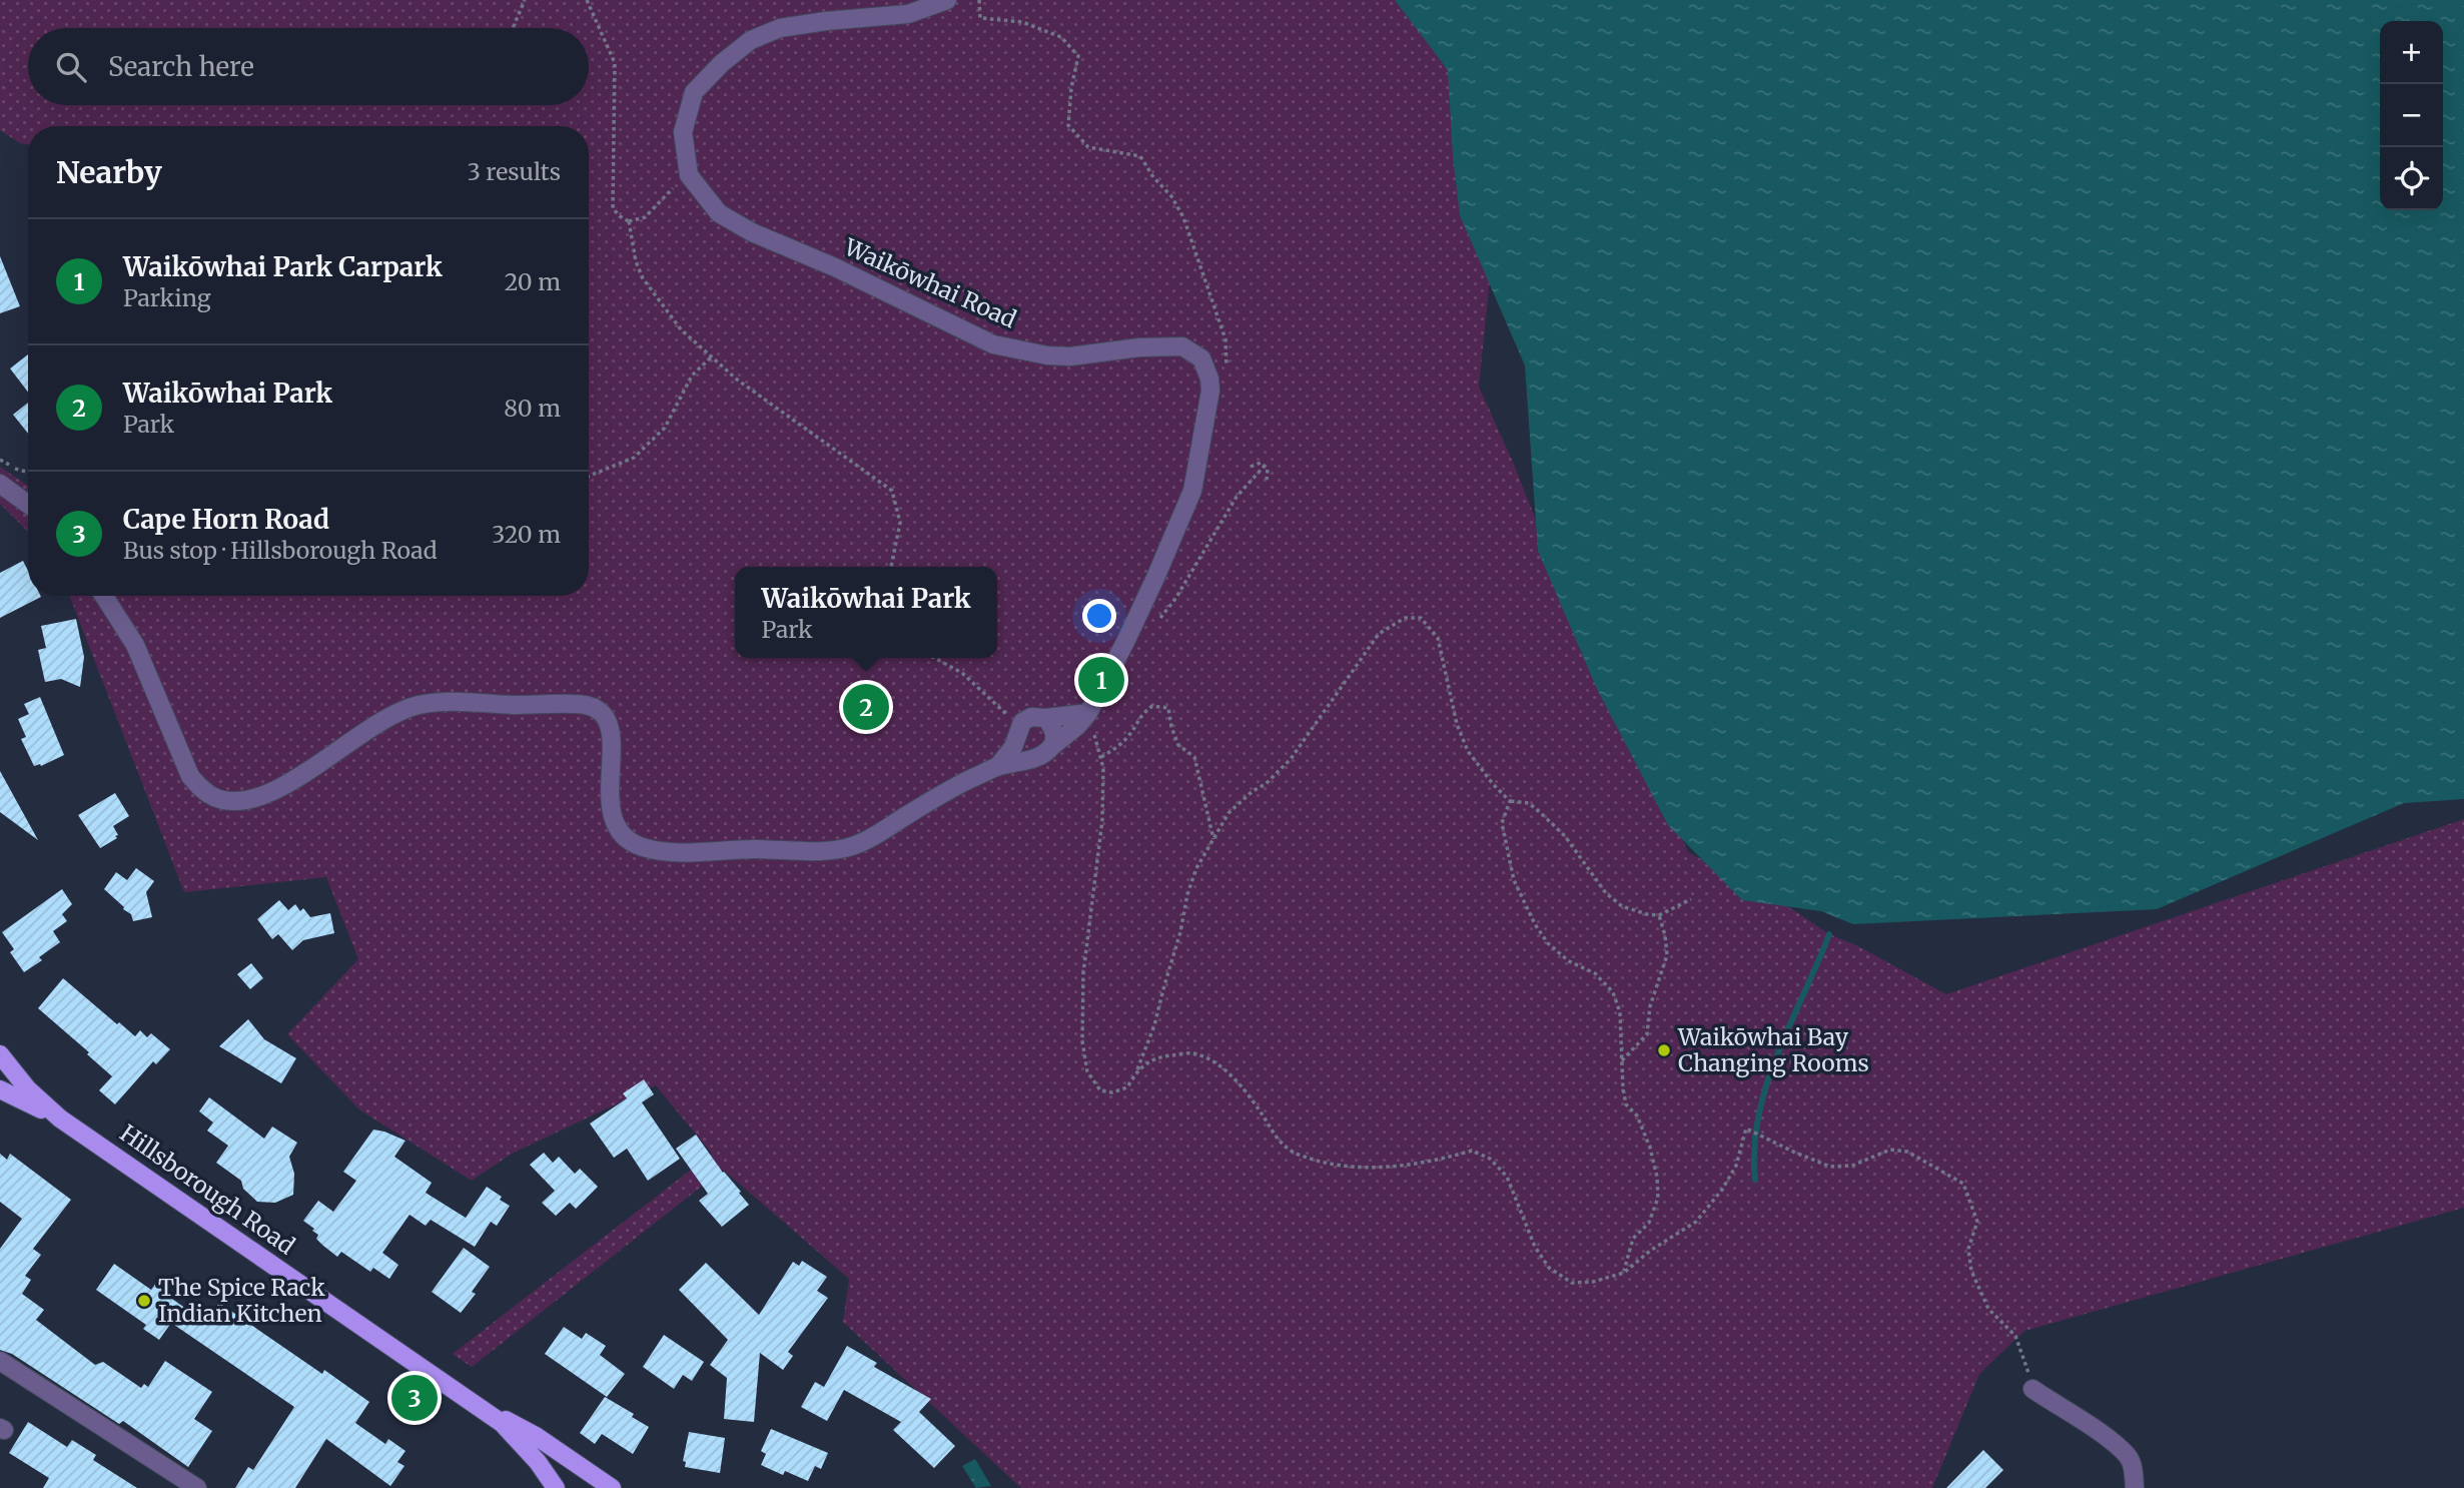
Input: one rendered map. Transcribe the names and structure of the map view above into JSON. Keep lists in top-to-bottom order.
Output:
{
  "streets": {
    "main road": ["Hillsborough Road"],
    "street": ["Waikōwhai Road"]
  },
  "places": ["Waikōwhai Bay Changing Rooms", "The Spice Rack Indian Kitchen"],
  "page": {
    "map_buttons": ["+", "−"],
    "search": "Search here",
    "heading": ["Nearby", "3 results"],
    "list": [
      {
        "mark": "1",
        "name": "Waikōwhai Park Carpark",
        "note": "Parking",
        "value": "20 m"
      },
      {
        "mark": "2",
        "name": "Waikōwhai Park",
        "note": "Park",
        "value": "80 m"
      },
      {
        "mark": "3",
        "name": "Cape Horn Road",
        "note": "Bus stop · Hillsborough Road",
        "value": "320 m"
      }
    ],
    "popup": ["Waikōwhai Park", "Park"],
    "pins": ["1", "2", "3"]
  }
}
